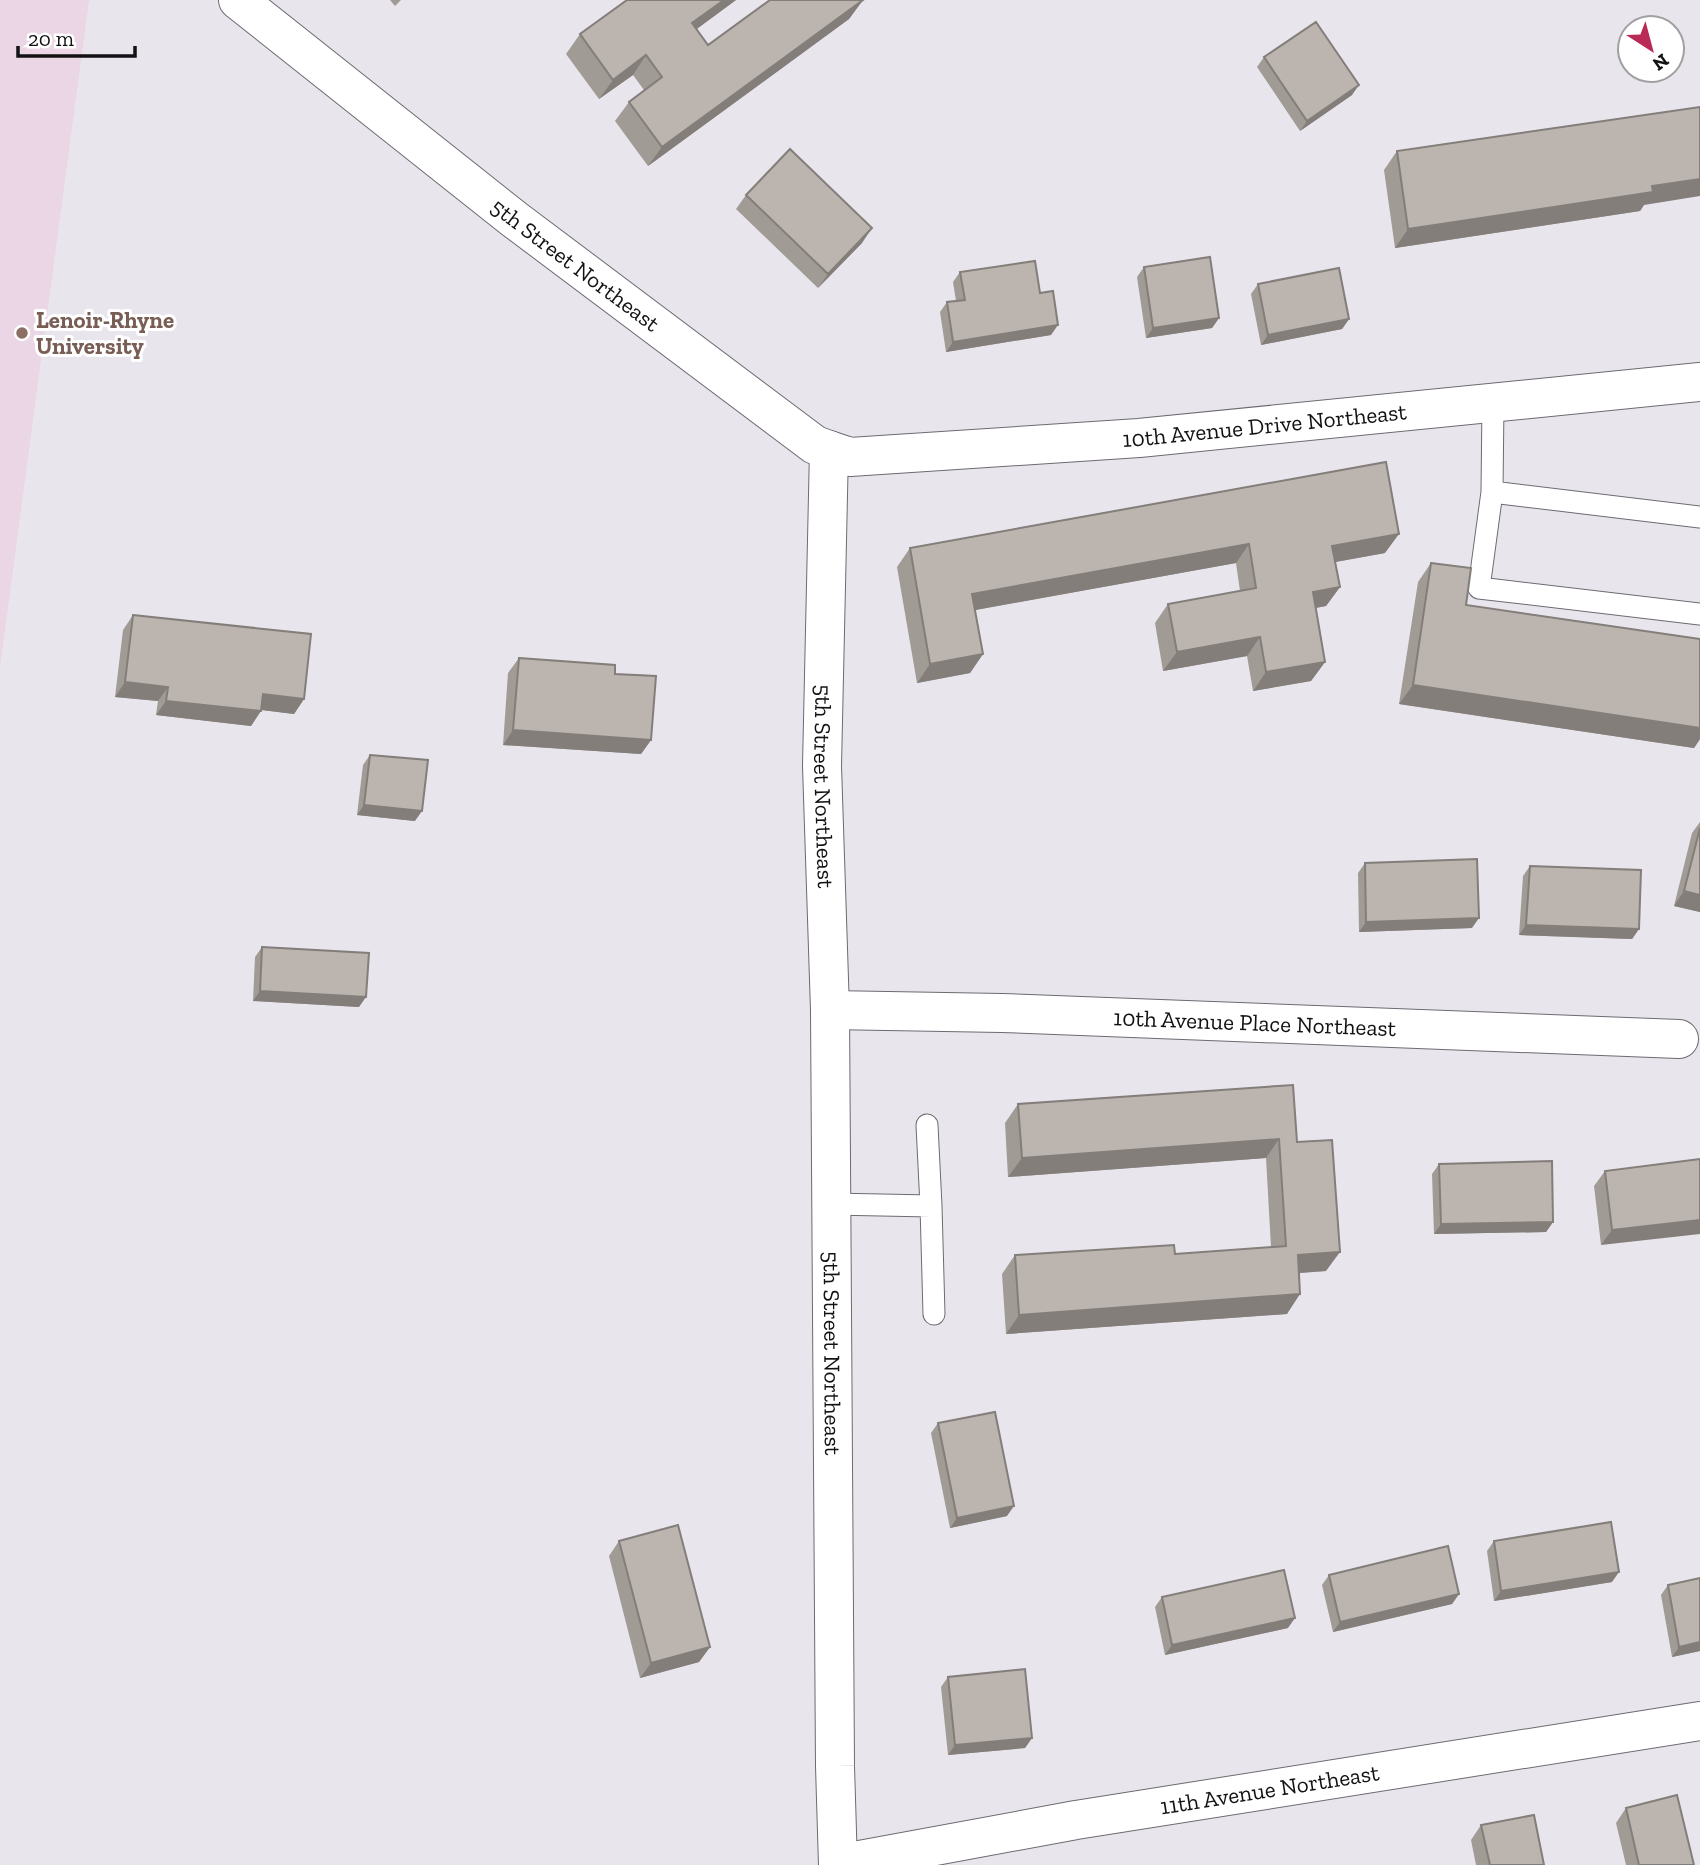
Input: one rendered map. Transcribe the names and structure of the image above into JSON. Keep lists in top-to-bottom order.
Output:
{
  "streets": {
    "street": [
      "5th Street Northeast",
      "10th Avenue Drive Northeast",
      "10th Avenue Place Northeast",
      "11th Avenue Northeast"
    ]
  },
  "crossings": [
    ["5th Street Northeast", "10th Avenue Drive Northeast"],
    ["5th Street Northeast", "10th Avenue Place Northeast"],
    ["5th Street Northeast", "11th Avenue Northeast"]
  ],
  "places": ["Lenoir-Rhyne University"],
  "scale_bar": "20 m",
  "north": "bottom right"
}
